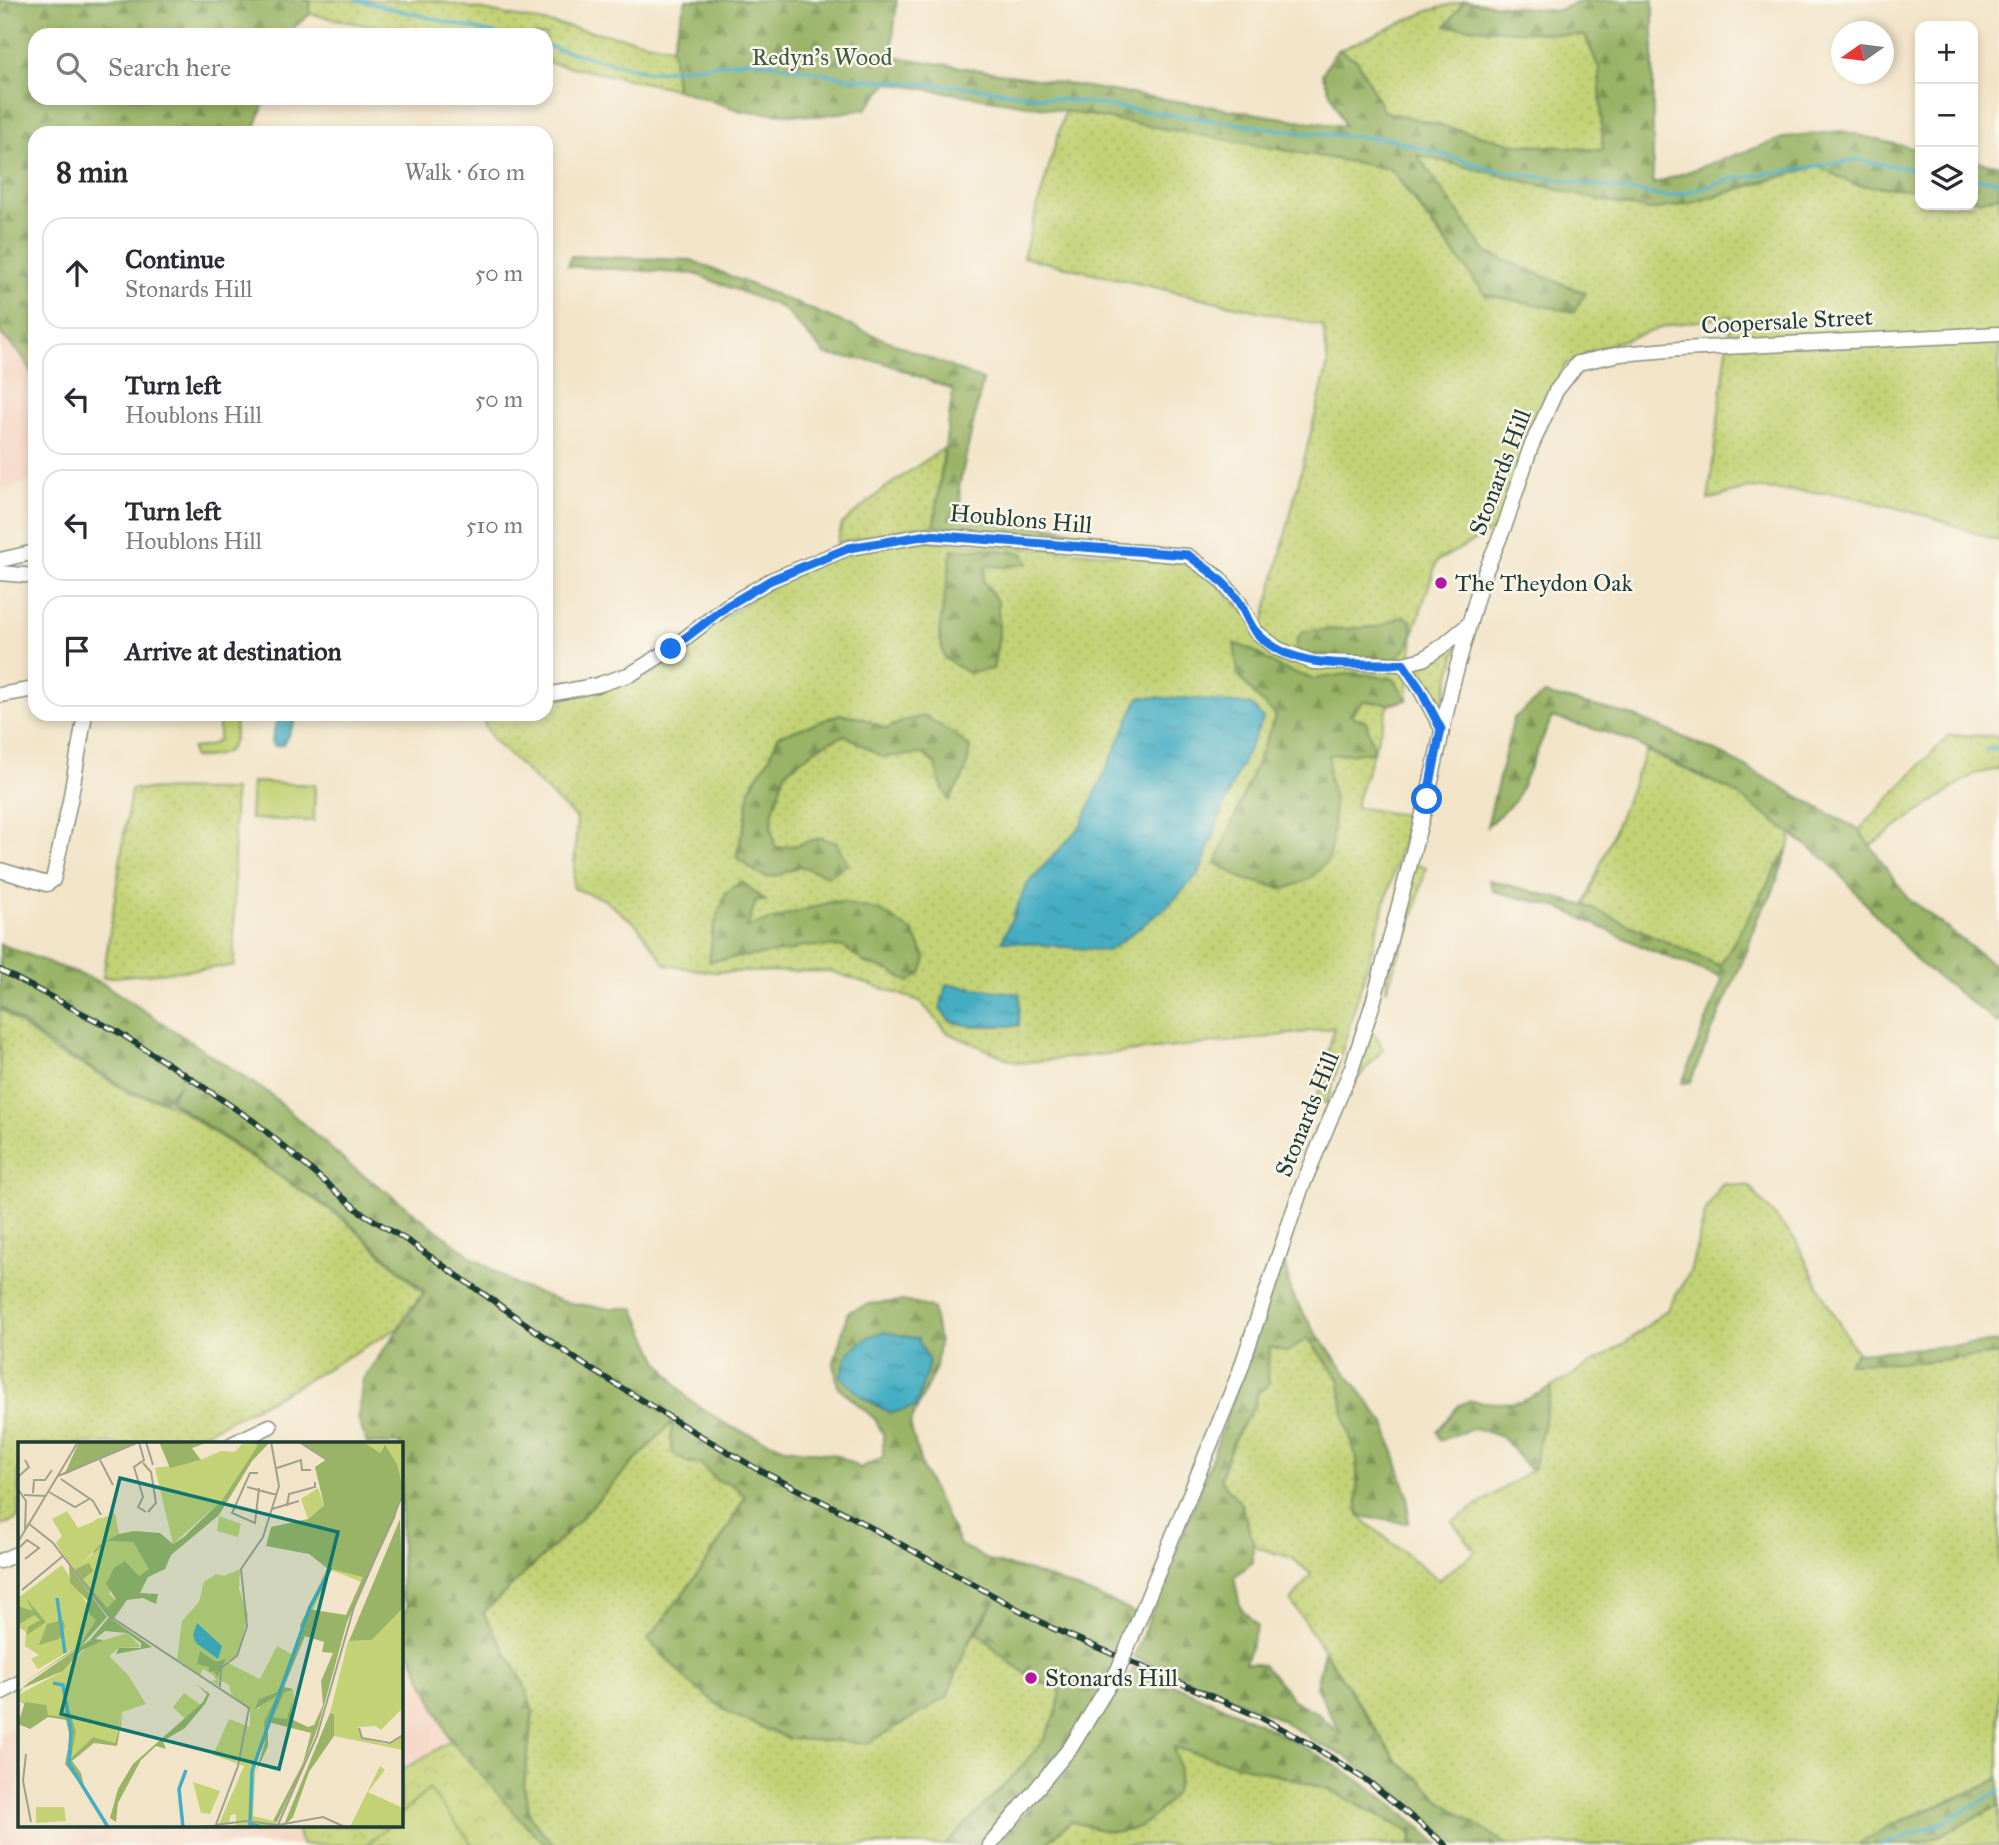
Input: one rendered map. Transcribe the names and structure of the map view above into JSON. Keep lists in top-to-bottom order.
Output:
{
  "streets": {
    "street": ["Coopersale Street", "Stonards Hill", "Houblons Hill"]
  },
  "crossings": [
    ["Coopersale Street", "Stonards Hill"],
    ["Stonards Hill", "Houblons Hill"]
  ],
  "parks": ["Redyn's Wood"],
  "places": ["The Theydon Oak", "Stonards Hill"],
  "north": "left",
  "page": {
    "map_buttons": ["+", "−"],
    "search": "Search here",
    "heading": ["8 min", "Walk · 610 m"],
    "list": [
      ["Continue", "Stonards Hill", "50 m"],
      ["Turn left", "Houblons Hill", "50 m"],
      ["Turn left", "Houblons Hill", "510 m"],
      "Arrive at destination"
    ]
  }
}
